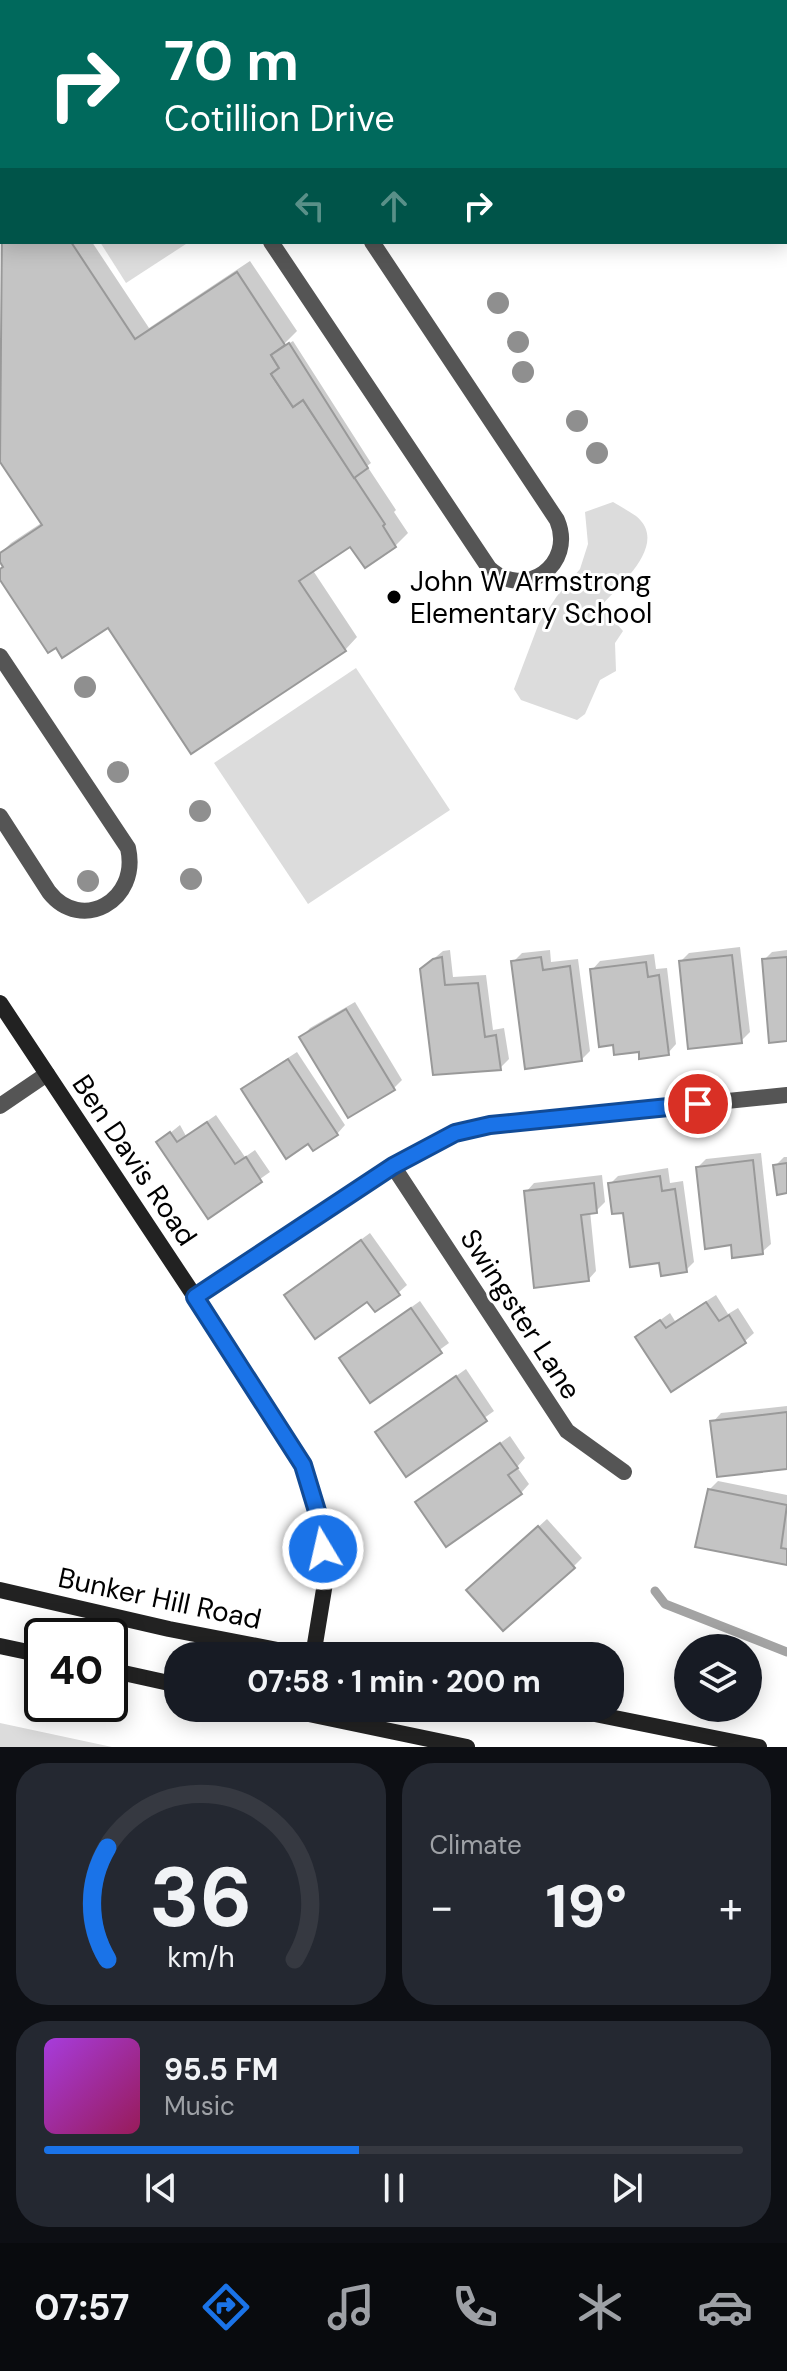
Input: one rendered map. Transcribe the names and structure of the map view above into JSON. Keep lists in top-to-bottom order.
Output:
{
  "streets": {
    "main road": ["Ben Davis Road", "Bunker Hill Road"],
    "street": ["Swingster Lane"]
  },
  "places": ["John W Armstrong Elementary School"],
  "page": {
    "turn": ["70 m", "Cotillion Drive"],
    "limit": "40",
    "trip": "07:58 · 1 min · 200 m",
    "tile": "Climate",
    "heat": ["−", "19°", "+"],
    "song": ["95.5 FM", "Music"],
    "tabs": "07:57",
    "gauge": ["36", "km/h"]
  }
}
